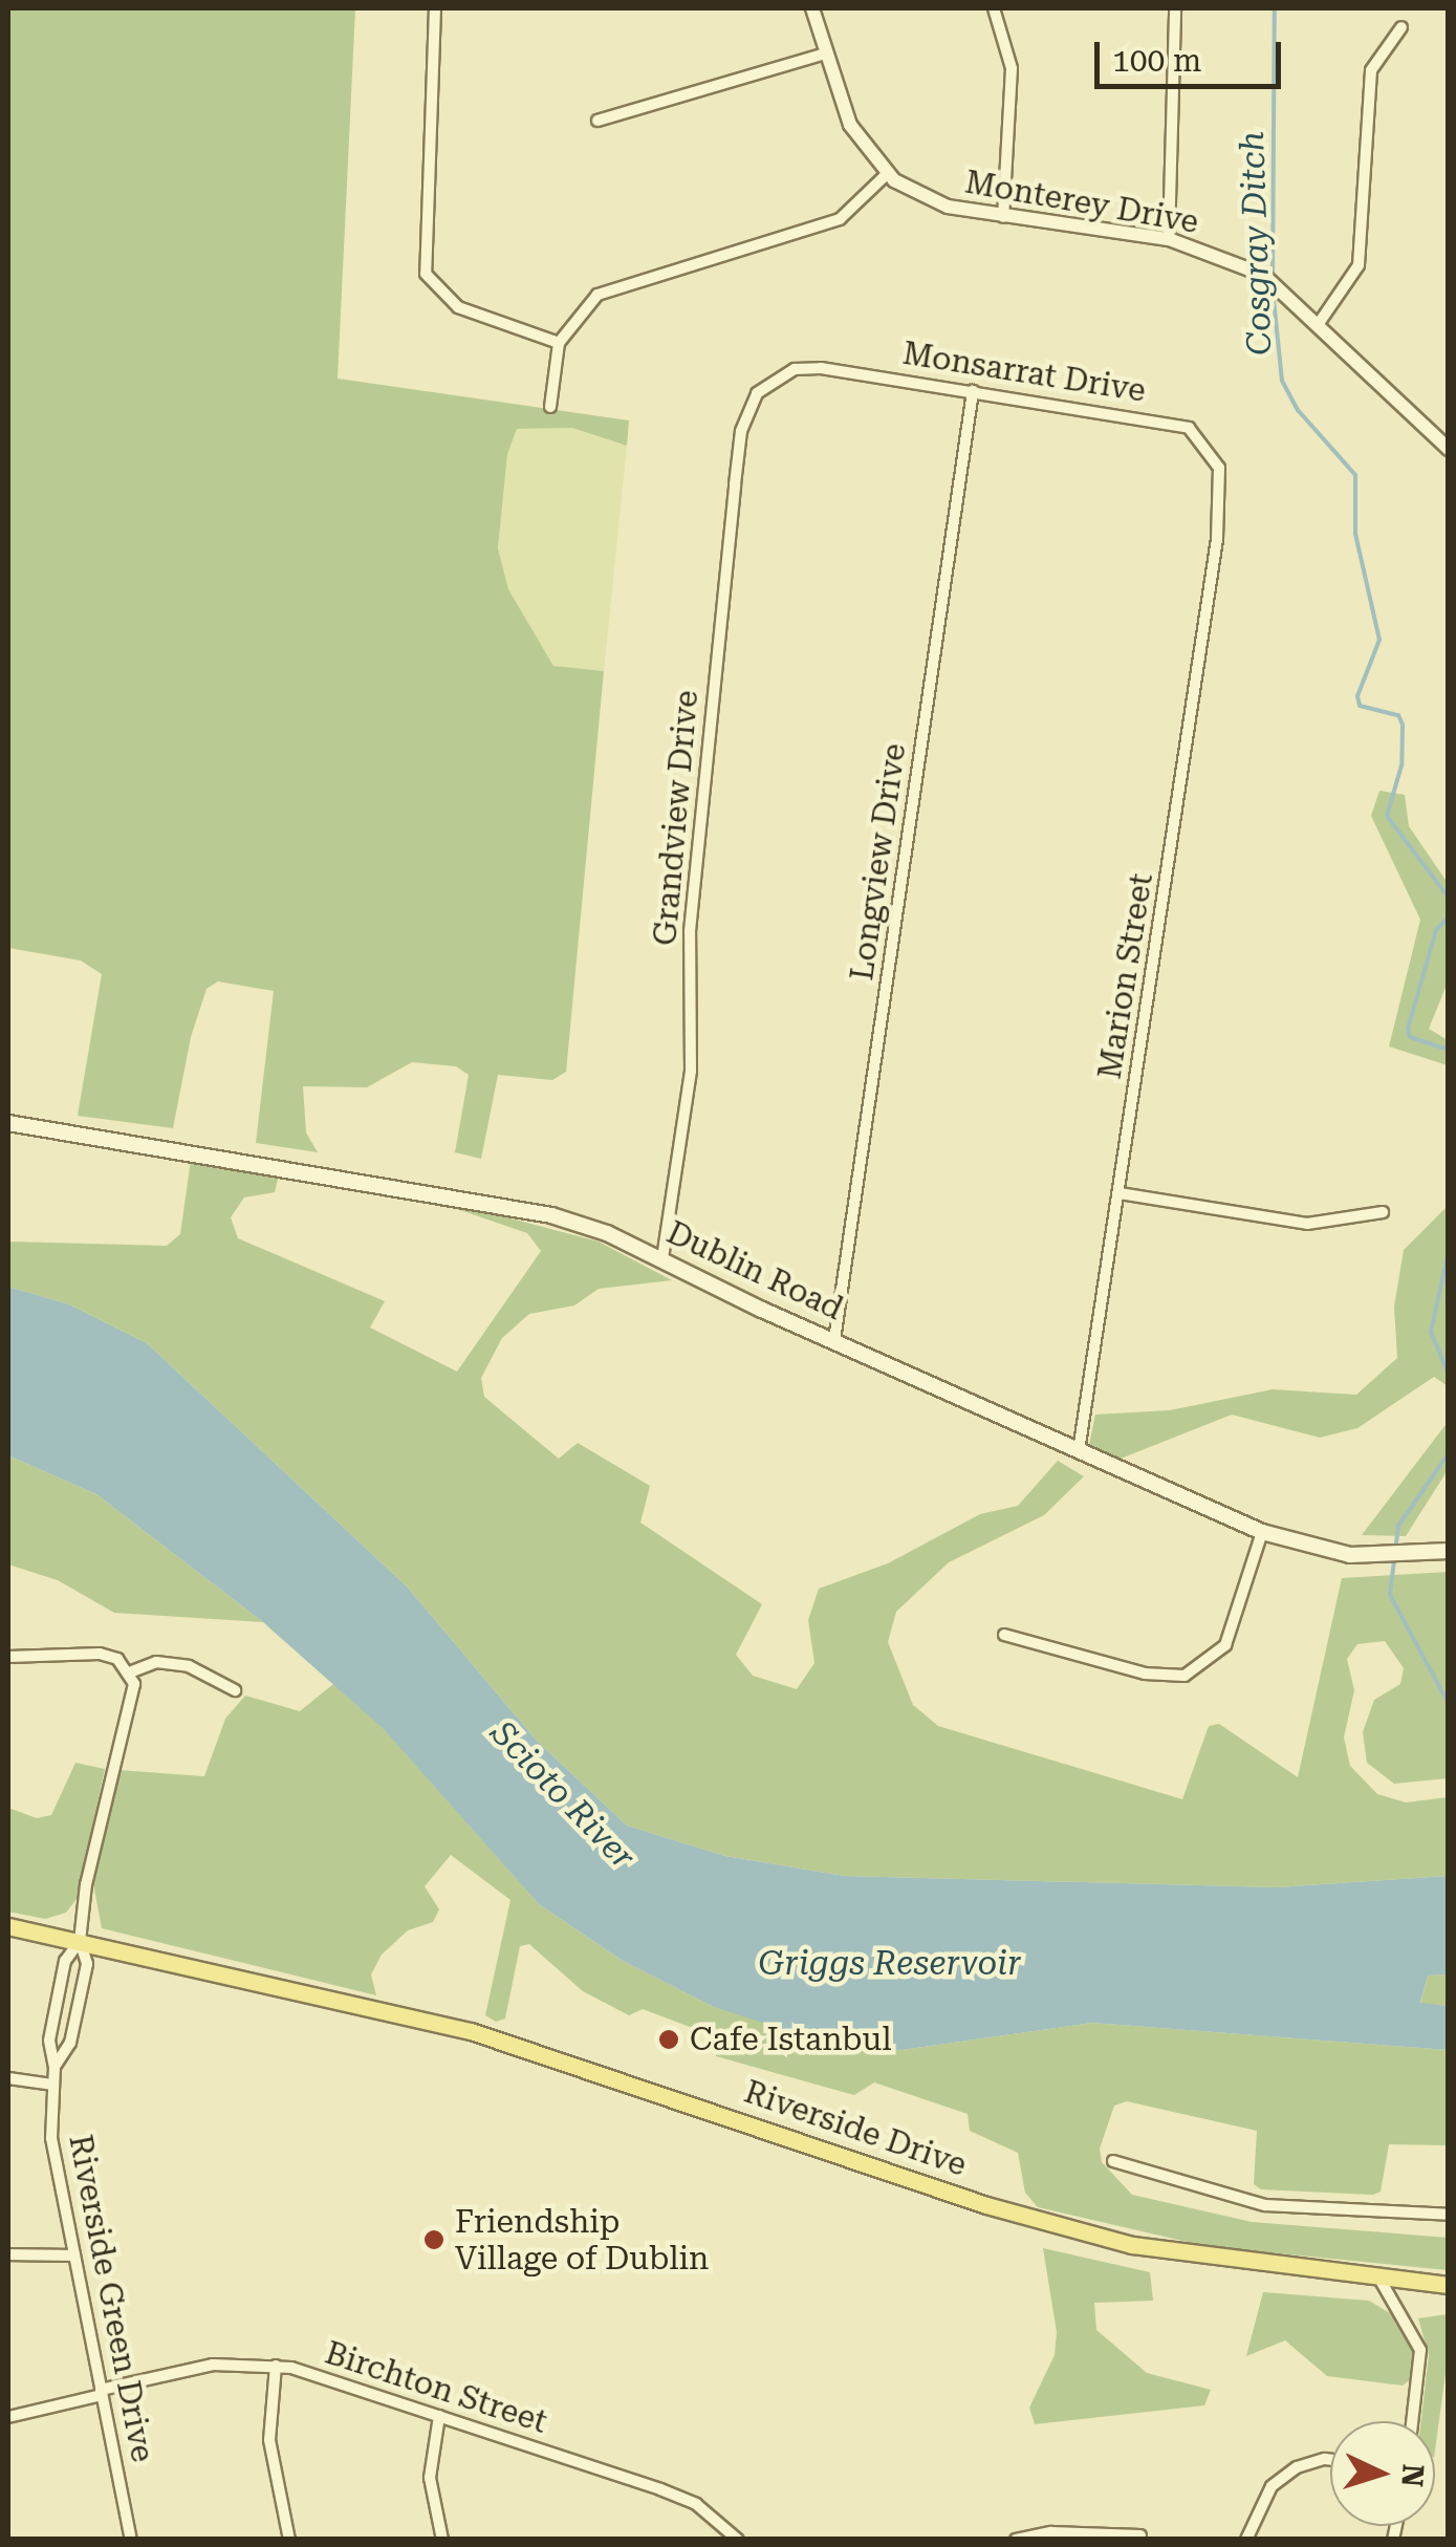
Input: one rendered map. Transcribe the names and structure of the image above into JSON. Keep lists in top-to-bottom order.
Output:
{
  "streets": {
    "main road": ["Dublin Road", "Riverside Drive"],
    "street": [
      "Monterey Drive",
      "Monsarrat Drive",
      "Grandview Drive",
      "Longview Drive",
      "Marion Street",
      "Riverside Green Drive",
      "Birchton Street"
    ]
  },
  "crossings": [
    ["Monsarrat Drive", "Grandview Drive"],
    ["Monsarrat Drive", "Longview Drive"],
    ["Monsarrat Drive", "Marion Street"],
    ["Grandview Drive", "Dublin Road"],
    ["Longview Drive", "Dublin Road"],
    ["Marion Street", "Dublin Road"],
    ["Riverside Drive", "Riverside Green Drive"],
    ["Riverside Green Drive", "Birchton Street"]
  ],
  "water": ["Cosgray Ditch", "Scioto River", "Griggs Reservoir"],
  "places": ["Cafe Istanbul", "Friendship Village of Dublin"],
  "scale_bar": "100 m",
  "north": "right"
}
